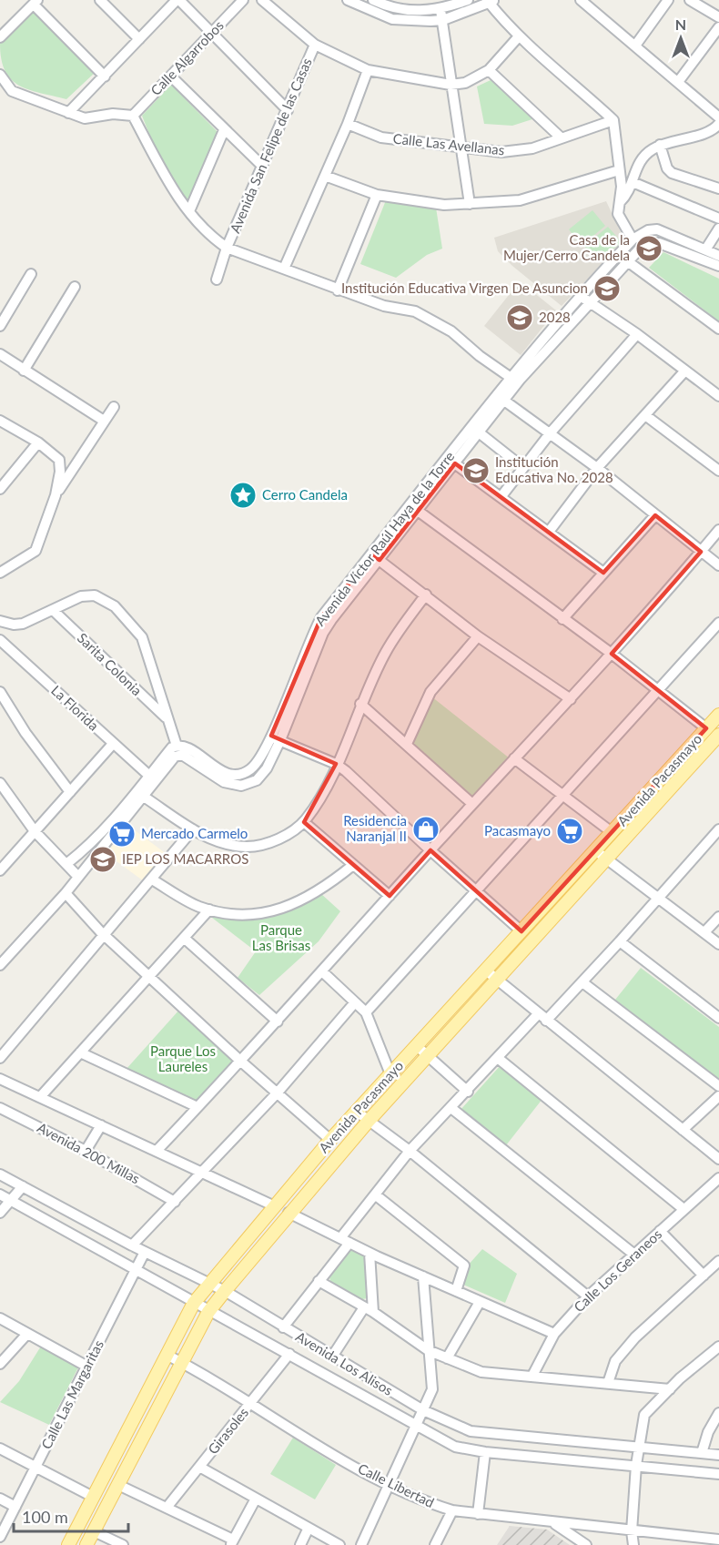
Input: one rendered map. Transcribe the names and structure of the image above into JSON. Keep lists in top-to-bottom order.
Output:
{
  "streets": {
    "main road": ["Avenida Pacasmayo"],
    "street": [
      "Calle Algarrobos",
      "Calle Las Avellanas",
      "Avenida San Felipe de las Casas",
      "Avenida Víctor Raúl Haya de la Torre",
      "Sarita Colonia",
      "La Florida",
      "Avenida 200 Millas",
      "Calle Los Geraneos",
      "Avenida Los Alisos",
      "Calle Las Margaritas",
      "Girasoles",
      "Calle Libertad"
    ]
  },
  "crossings": [
    ["Avenida Pacasmayo", "Avenida Los Alisos"],
    ["Avenida Pacasmayo", "Calle Libertad"],
    ["Avenida Los Alisos", "Calle Las Margaritas"],
    ["Avenida Los Alisos", "Girasoles"],
    ["Girasoles", "Calle Libertad"]
  ],
  "parks": ["Parque Las Brisas", "Parque Los Laureles"],
  "places": {
    "school or university": [
      "Casa de la Mujer/Cerro Candela",
      "Institución Educativa Virgen De Asuncion",
      "2028",
      "Institución Educativa No. 2028",
      "IEP LOS MACARROS"
    ],
    "place": ["Cerro Candela"],
    "shop": ["Residencia Naranjal II"],
    "supermarket": ["Pacasmayo", "Mercado Carmelo"]
  },
  "scale_bar": "100 m",
  "north": "top"
}
